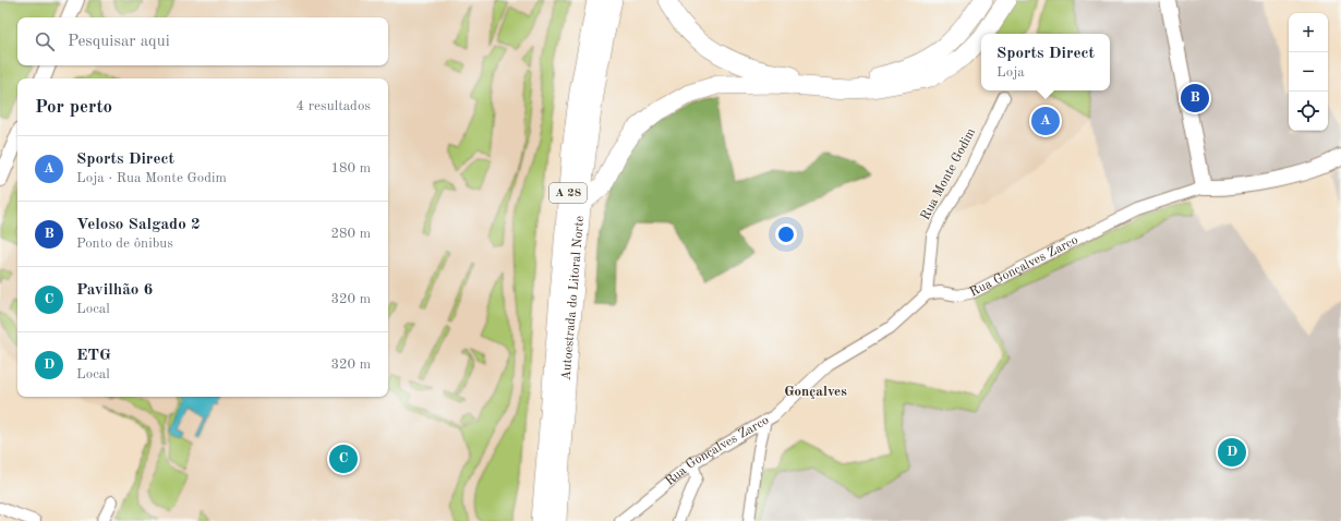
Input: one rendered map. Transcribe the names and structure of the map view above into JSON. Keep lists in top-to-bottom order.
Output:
{
  "streets": {
    "highway": ["A 28", "Autoestrada do Litoral Norte"],
    "street": ["Rua Monte Godim", "Rua Gonçalves Zarco"]
  },
  "crossings": [
    ["Rua Monte Godim", "Rua Gonçalves Zarco"]
  ],
  "districts": ["Gonçalves"],
  "page": {
    "map_buttons": ["+", "−"],
    "search": "Pesquisar aqui",
    "popup": ["Sports Direct", "Loja"],
    "heading": ["Por perto", "4 resultados"],
    "pins": [
      "B",
      "A",
      "D",
      "C"
    ],
    "list": [
      {
        "mark": "A",
        "name": "Sports Direct",
        "note": "Loja · Rua Monte Godim",
        "value": "180 m"
      },
      {
        "mark": "B",
        "name": "Veloso Salgado 2",
        "note": "Ponto de ônibus",
        "value": "280 m"
      },
      {
        "mark": "C",
        "name": "Pavilhão 6",
        "note": "Local",
        "value": "320 m"
      },
      {
        "mark": "D",
        "name": "ETG",
        "note": "Local",
        "value": "320 m"
      }
    ]
  }
}
